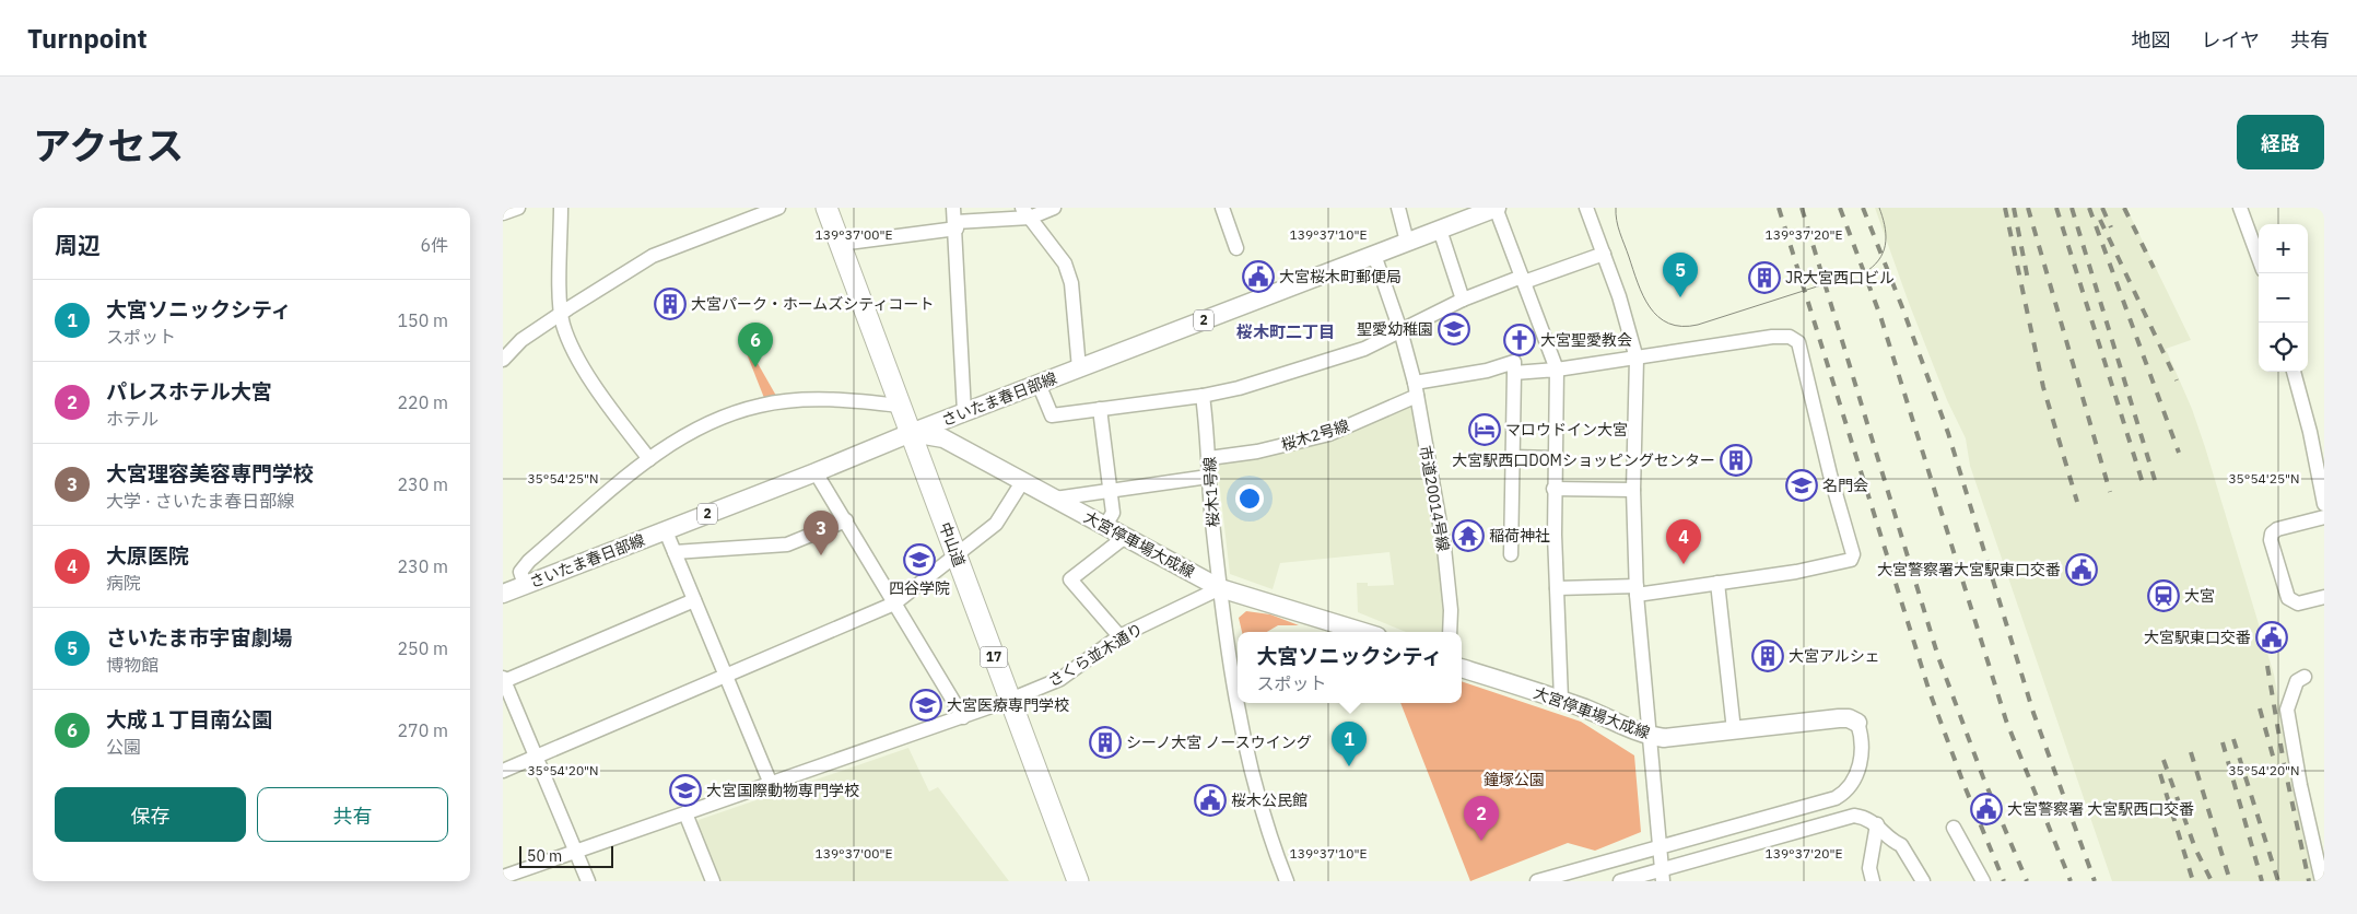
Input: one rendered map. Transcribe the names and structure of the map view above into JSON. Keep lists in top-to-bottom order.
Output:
{
  "streets": {
    "highway": ["中山道", "17"],
    "main road": ["2", "さいたま春日部線", "大宮停車場大成線"],
    "street": [
      "桜木2号線",
      "桜木1号線",
      "市道20014号線",
      "さくら並木通り"
    ]
  },
  "crossings": [
    ["さいたま春日部線", "市道20014号線"],
    ["さいたま春日部線", "中山道"],
    ["さいたま春日部線", "大宮停車場大成線"],
    ["桜木2号線", "桜木1号線"],
    ["桜木2号線", "市道20014号線"],
    ["桜木1号線", "大宮停車場大成線"],
    ["桜木1号線", "さくら並木通り"],
    ["中山道", "大宮停車場大成線"],
    ["中山道", "さくら並木通り"],
    ["大宮停車場大成線", "さくら並木通り"]
  ],
  "districts": ["桜木町二丁目"],
  "parks": ["鐘塚公園"],
  "places": {
    "public building": [
      "大宮桜木町郵便局",
      "大宮警察署大宮駅東口交番",
      "大宮駅東口交番",
      "桜木公民館",
      "大宮警察署 大宮駅西口交番"
    ],
    "building": [
      "JR大宮西口ビル",
      "大宮パーク・ホームズシティコート",
      "大宮駅西口DOMショッピングセンター",
      "大宮アルシェ",
      "シーノ大宮 ノースウイング"
    ],
    "school or university": [
      "聖愛幼稚園",
      "名門会",
      "四谷学院",
      "大宮医療専門学校",
      "大宮国際動物専門学校"
    ],
    "church": ["大宮聖愛教会"],
    "hotel": ["マロウドイン大宮"],
    "temple": ["稲荷神社"],
    "station": ["大宮"]
  },
  "scale_bar": "50 m",
  "page": {
    "header": "Turnpoint",
    "nav": ["地図", "レイヤ", "共有"],
    "title": "アクセス",
    "buttons": [
      "経路",
      ["保存", "共有"]
    ],
    "heading": ["周辺", "6件"],
    "map_buttons": ["+", "−"],
    "pins": [
      "5",
      "6",
      "3",
      "4",
      "1",
      "2"
    ],
    "list": [
      {
        "mark": "1",
        "name": "大宮ソニックシティ",
        "note": "スポット",
        "value": "150 m"
      },
      {
        "mark": "2",
        "name": "パレスホテル大宮",
        "note": "ホテル",
        "value": "220 m"
      },
      {
        "mark": "3",
        "name": "大宮理容美容専門学校",
        "note": "大学 · さいたま春日部線",
        "value": "230 m"
      },
      {
        "mark": "4",
        "name": "大原医院",
        "note": "病院",
        "value": "230 m"
      },
      {
        "mark": "5",
        "name": "さいたま市宇宙劇場",
        "note": "博物館",
        "value": "250 m"
      },
      {
        "mark": "6",
        "name": "大成１丁目南公園",
        "note": "公園",
        "value": "270 m"
      }
    ],
    "popup": ["大宮ソニックシティ", "スポット"],
    "scale": "50 m"
  },
  "coordinates": [
    "139°37'00\"E",
    "139°37'10\"E",
    "139°37'20\"E",
    "35°54'25\"N",
    "35°54'20\"N"
  ]
}
